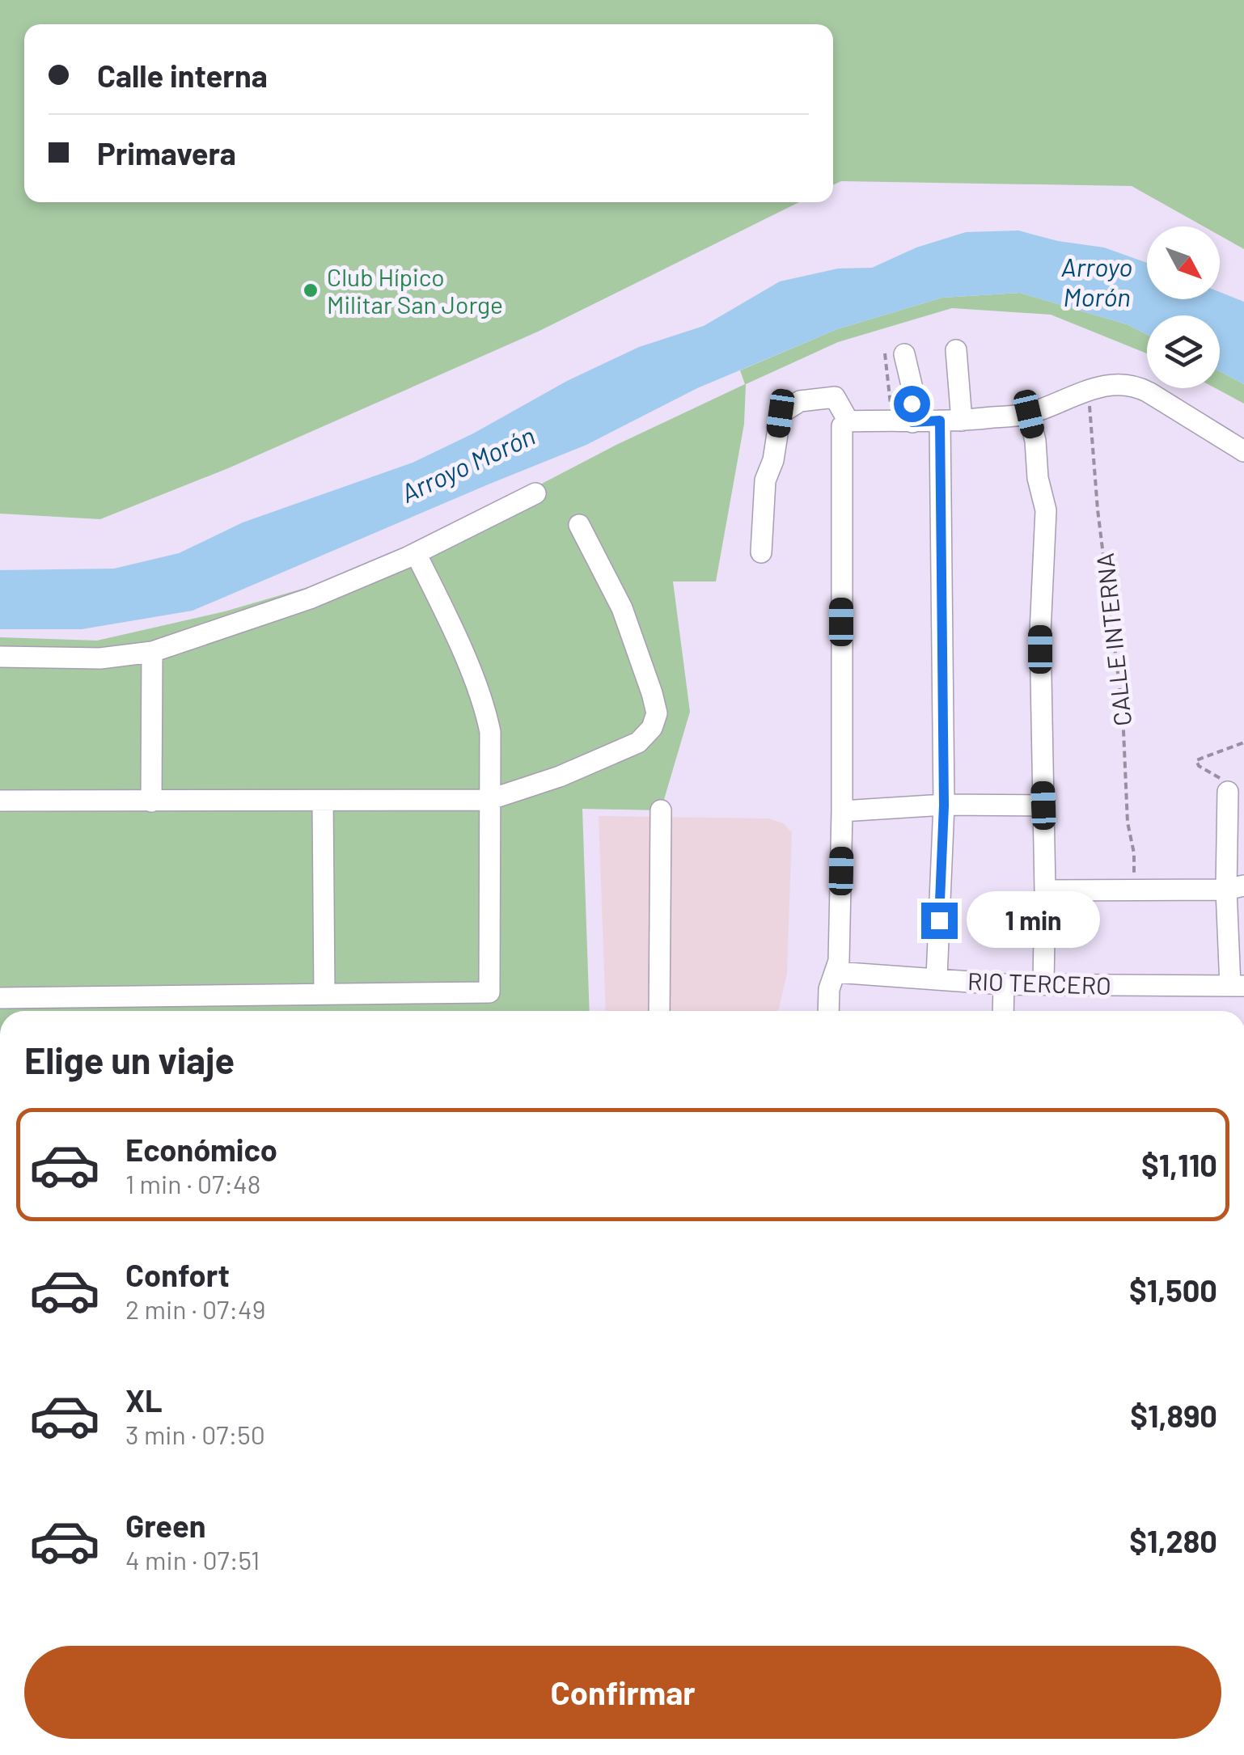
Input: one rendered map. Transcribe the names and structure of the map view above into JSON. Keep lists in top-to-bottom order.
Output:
{
  "streets": {
    "street": ["RIO TERCERO"],
    "path": ["CALLE INTERNA"]
  },
  "water": ["Arroyo Morón"],
  "places": ["Club Hípico Militar San Jorge"],
  "north": "bottom right",
  "page": {
    "banner": ["Calle interna", "Primavera"],
    "bubble": "1 min",
    "heading": "Elige un viaje",
    "list": [
      {
        "name": "Económico",
        "note": "1 min · 07:48",
        "value": "$1,110"
      },
      {
        "name": "Confort",
        "note": "2 min · 07:49",
        "value": "$1,500"
      },
      {
        "name": "XL",
        "note": "3 min · 07:50",
        "value": "$1,890"
      },
      {
        "name": "Green",
        "note": "4 min · 07:51",
        "value": "$1,280"
      }
    ],
    "buttons": "Confirmar"
  }
}
